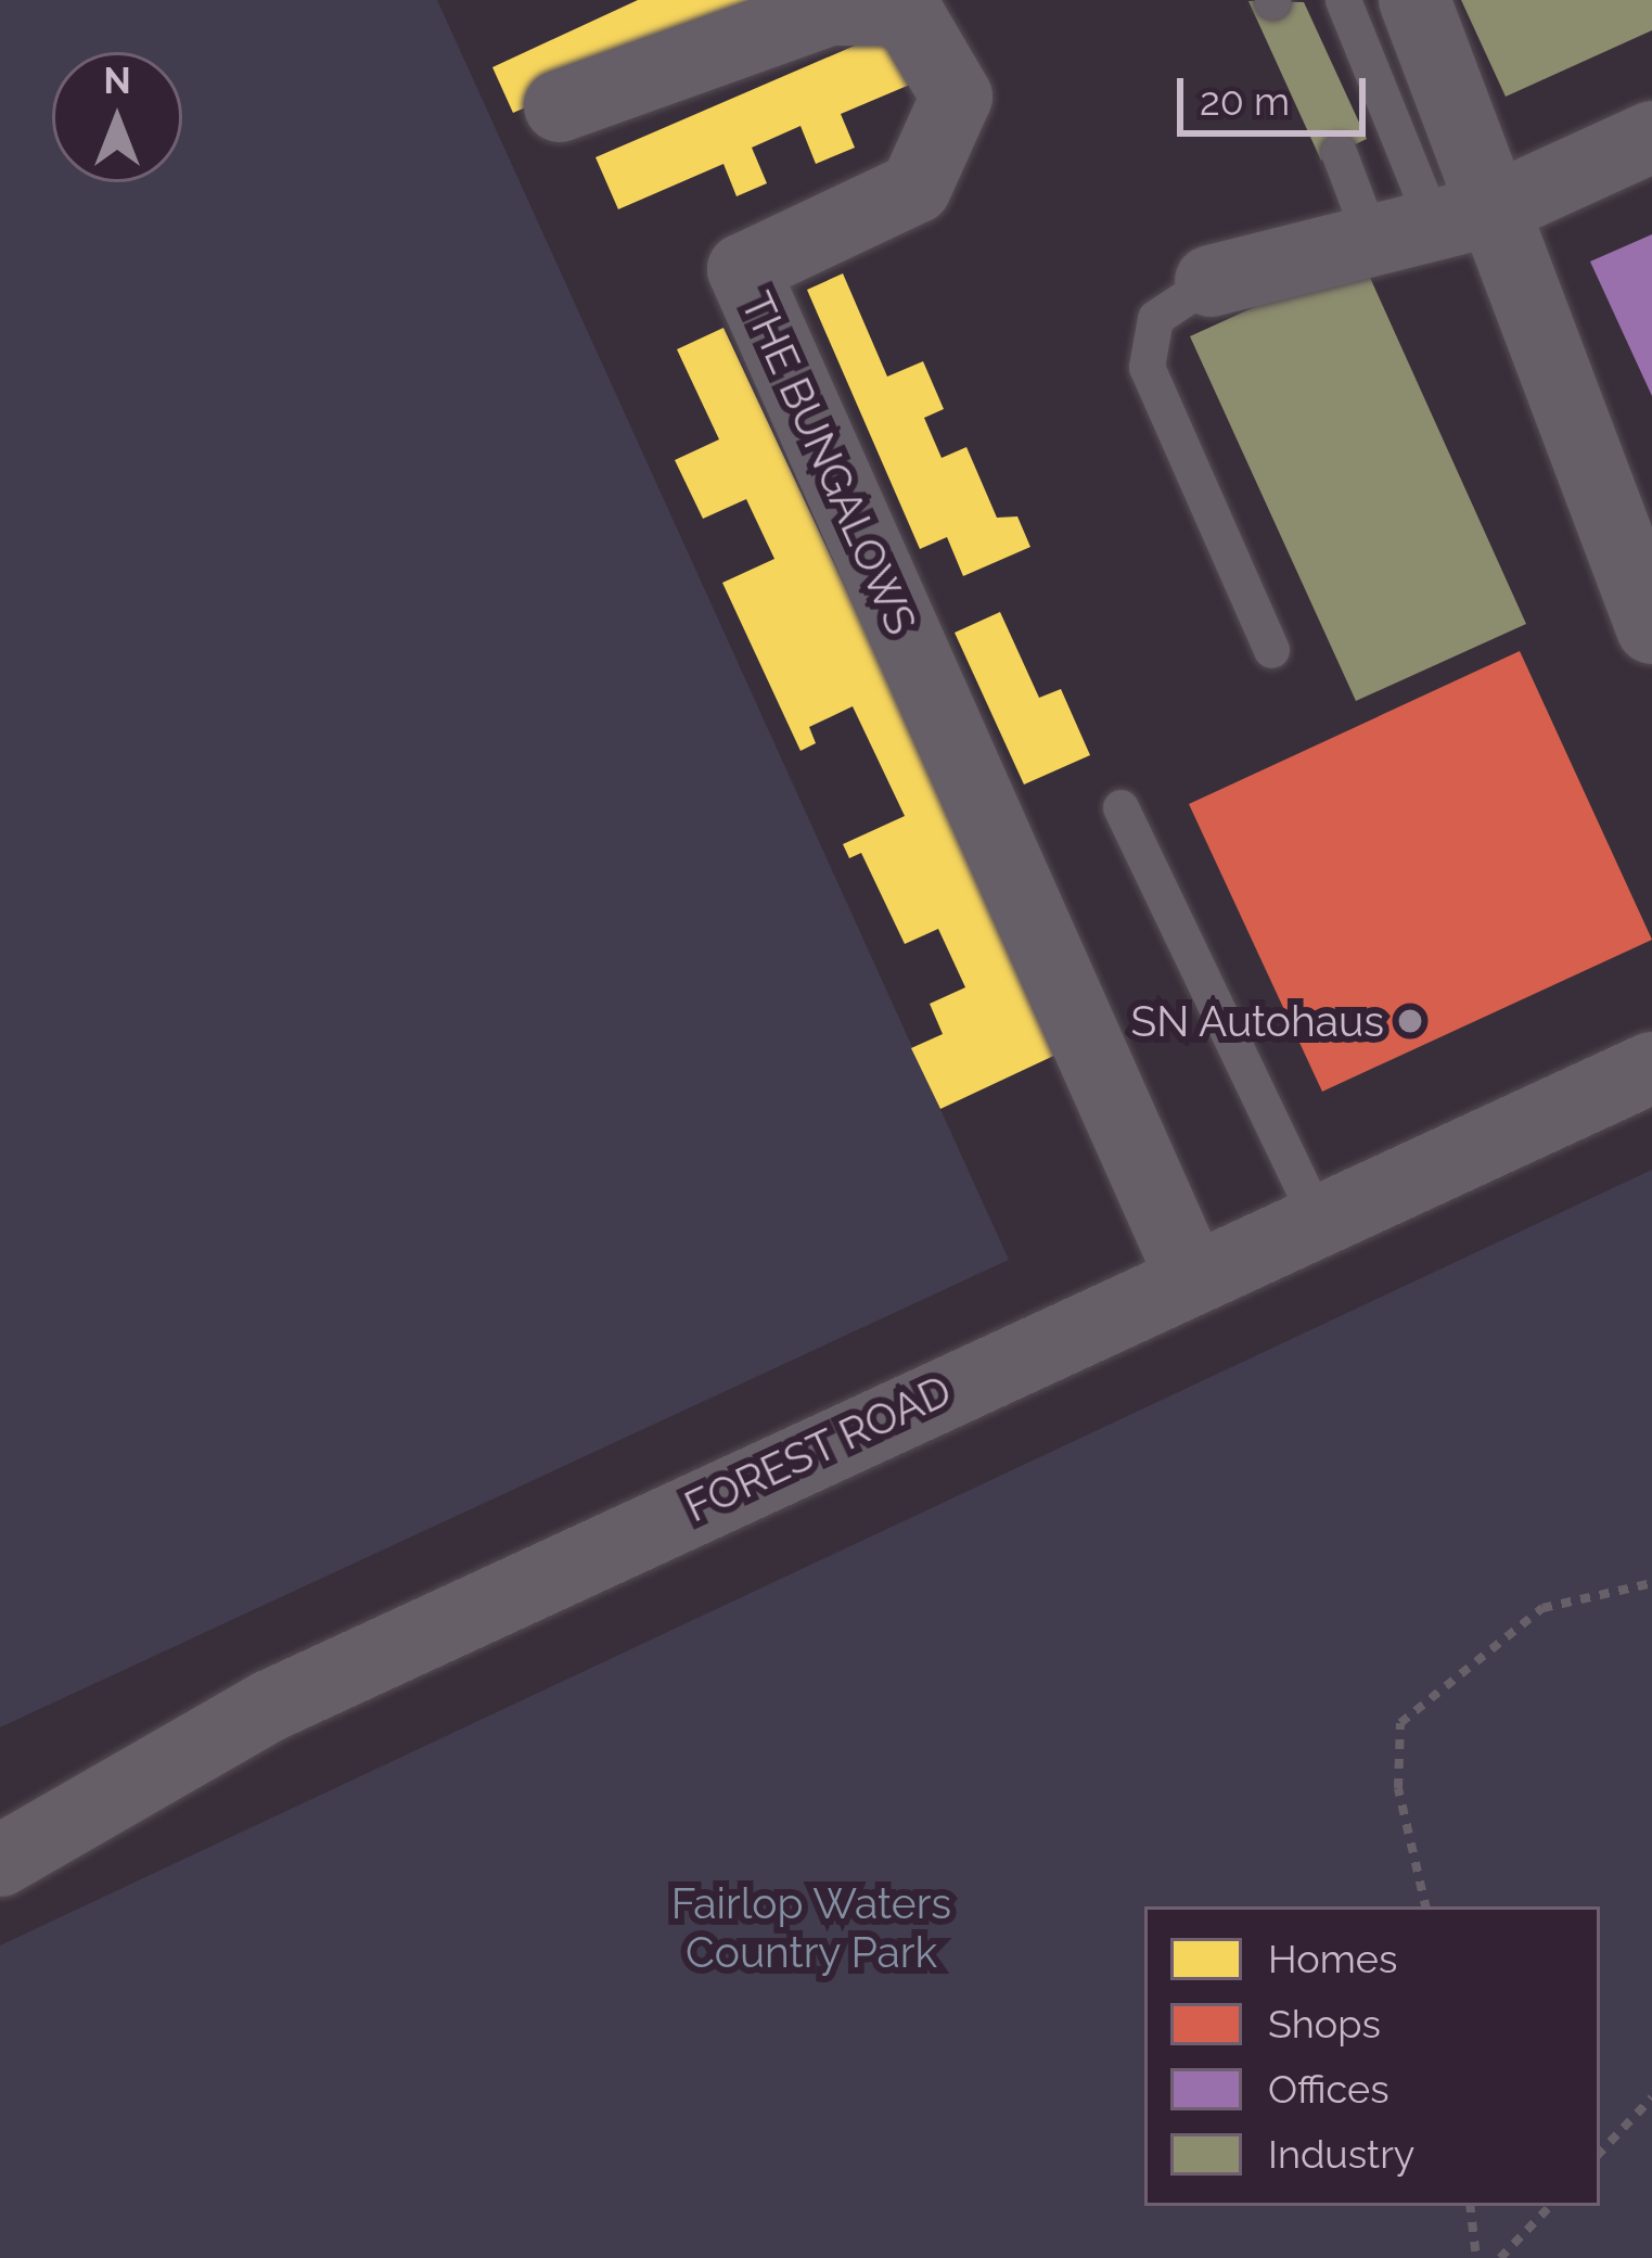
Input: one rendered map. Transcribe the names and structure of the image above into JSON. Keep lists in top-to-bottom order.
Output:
{
  "streets": {
    "street": ["THE BUNGALOWS", "FOREST ROAD"]
  },
  "crossings": [
    ["THE BUNGALOWS", "FOREST ROAD"]
  ],
  "parks": ["Fairlop Waters Country Park"],
  "places": ["SN Autohaus"],
  "legend": [
    "Homes",
    "Shops",
    "Offices",
    "Industry"
  ],
  "scale_bar": "20 m",
  "north": "top"
}
